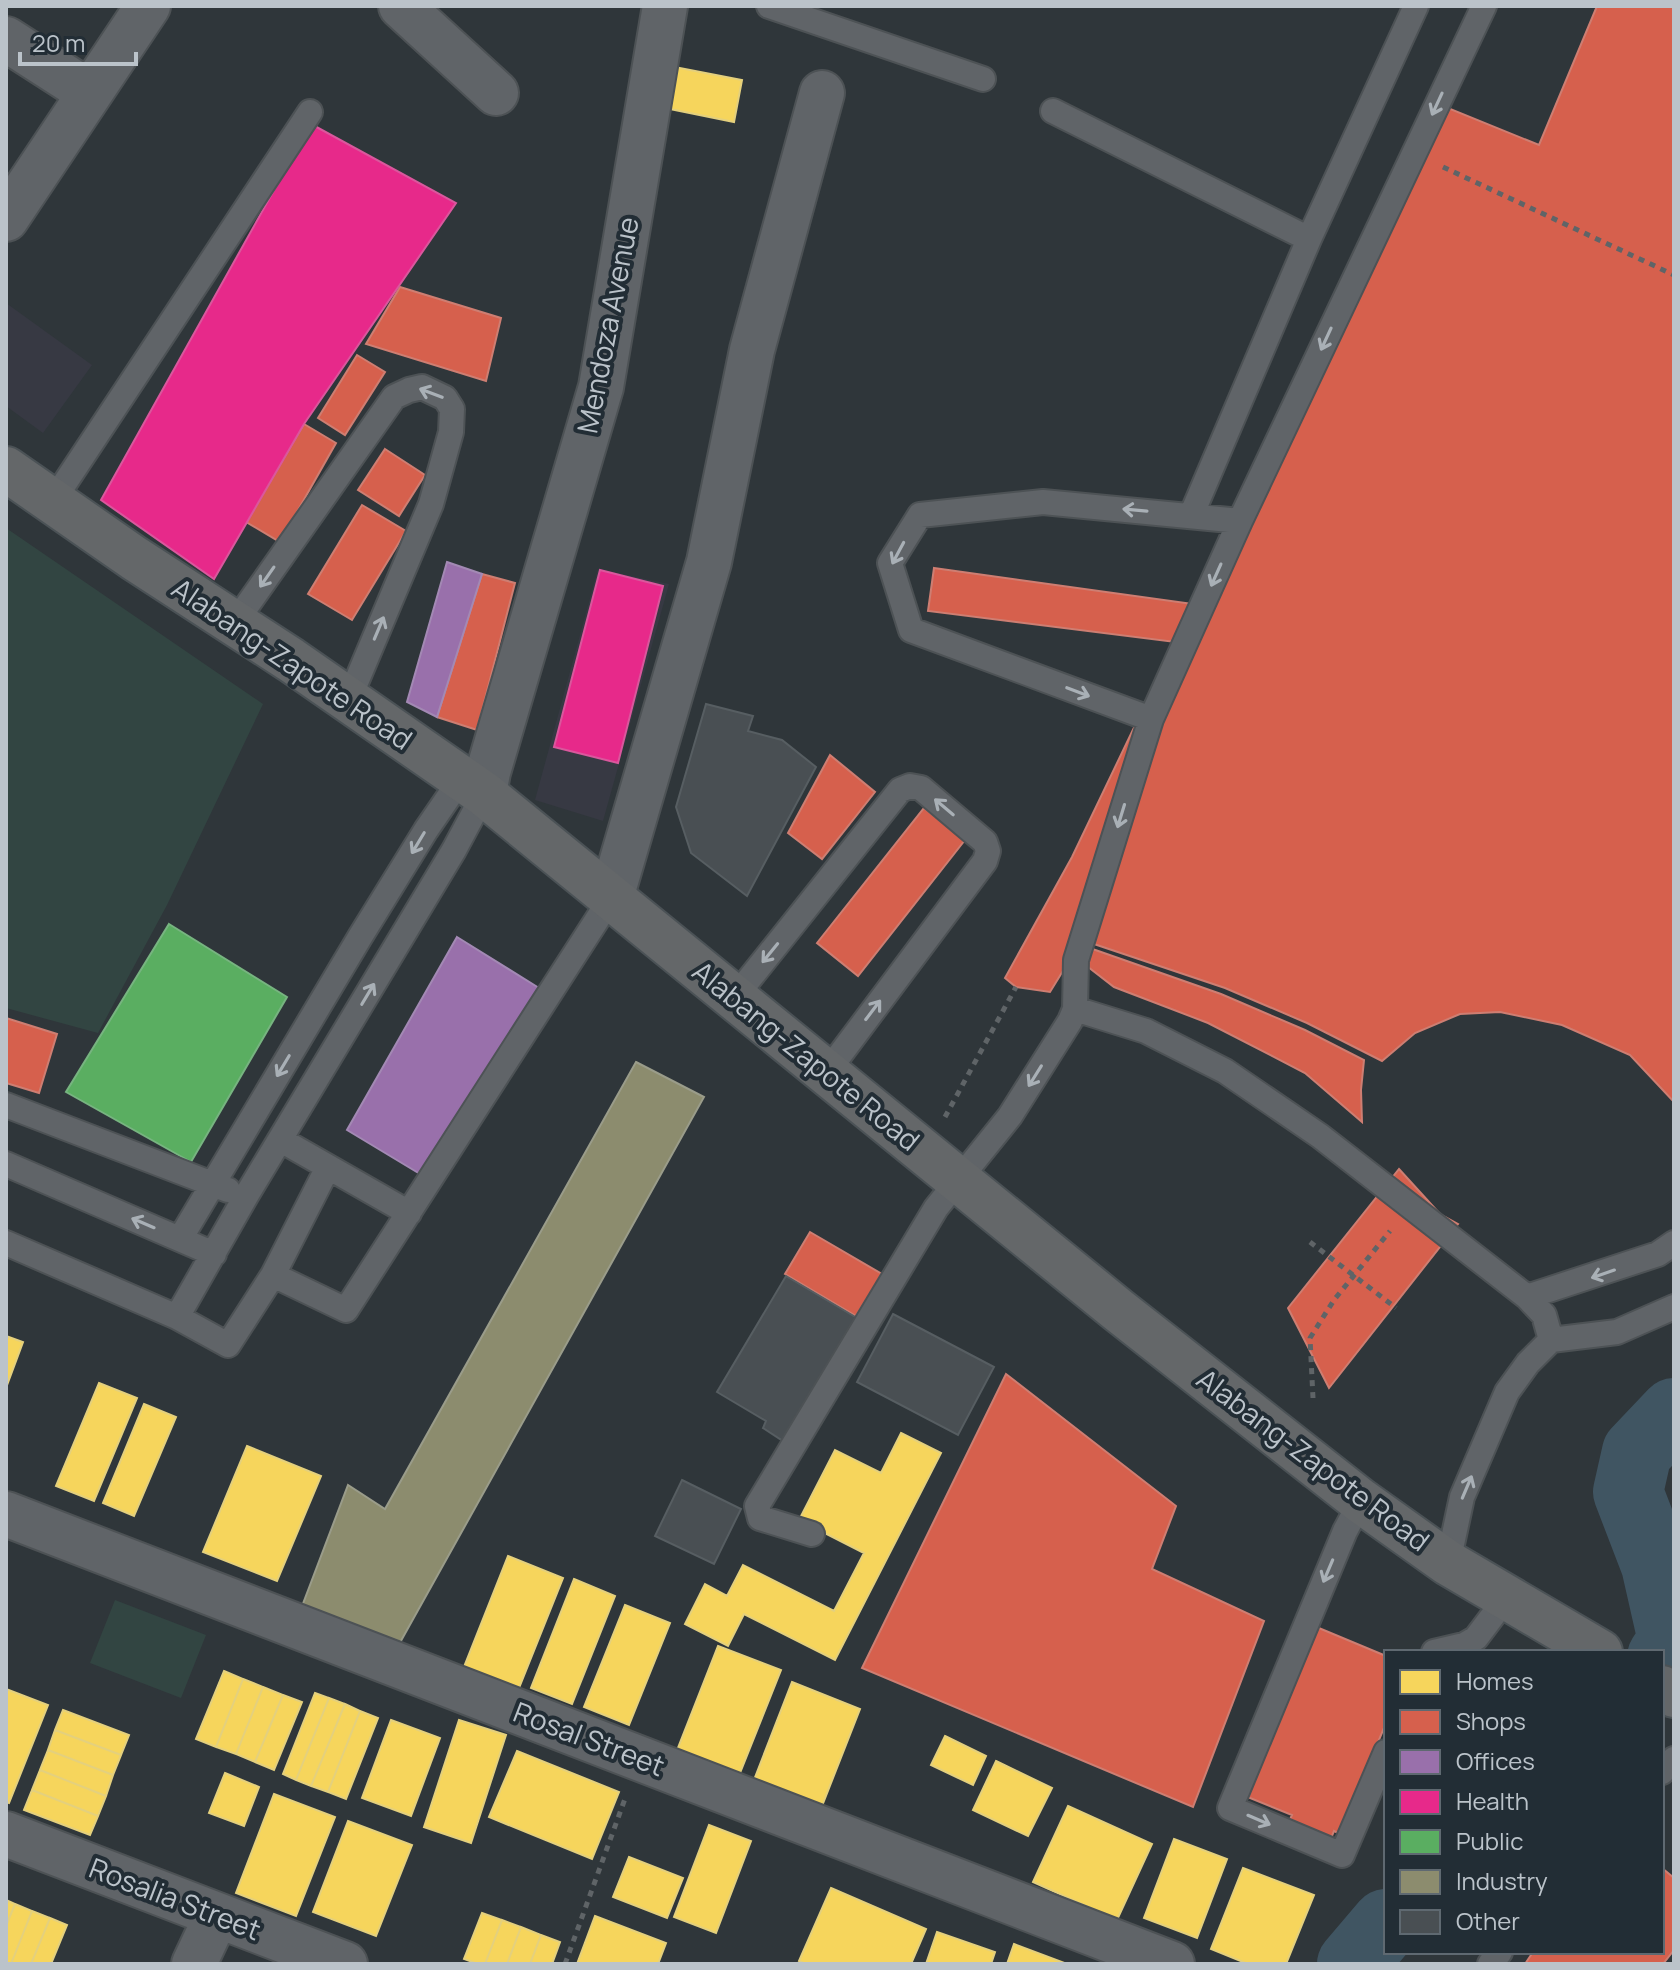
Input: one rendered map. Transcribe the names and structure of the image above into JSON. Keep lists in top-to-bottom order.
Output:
{
  "streets": {
    "highway": ["Alabang-Zapote Road"],
    "street": ["Mendoza Avenue", "Rosal Street", "Rosalia Street"]
  },
  "crossings": [
    ["Mendoza Avenue", "Alabang-Zapote Road"]
  ],
  "legend": [
    "Homes",
    "Shops",
    "Offices",
    "Health",
    "Public",
    "Industry",
    "Other"
  ],
  "scale_bar": "20 m"
}
